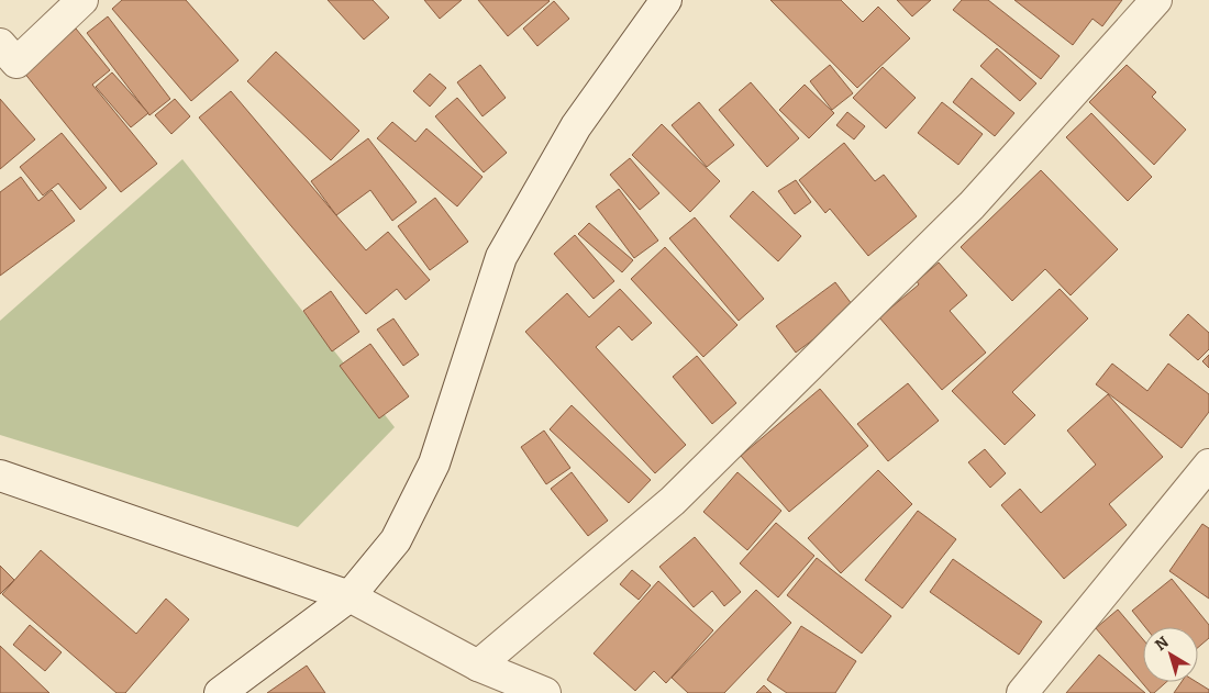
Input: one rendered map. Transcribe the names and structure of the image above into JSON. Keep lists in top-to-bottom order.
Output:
{
  "north": "top left"
}
